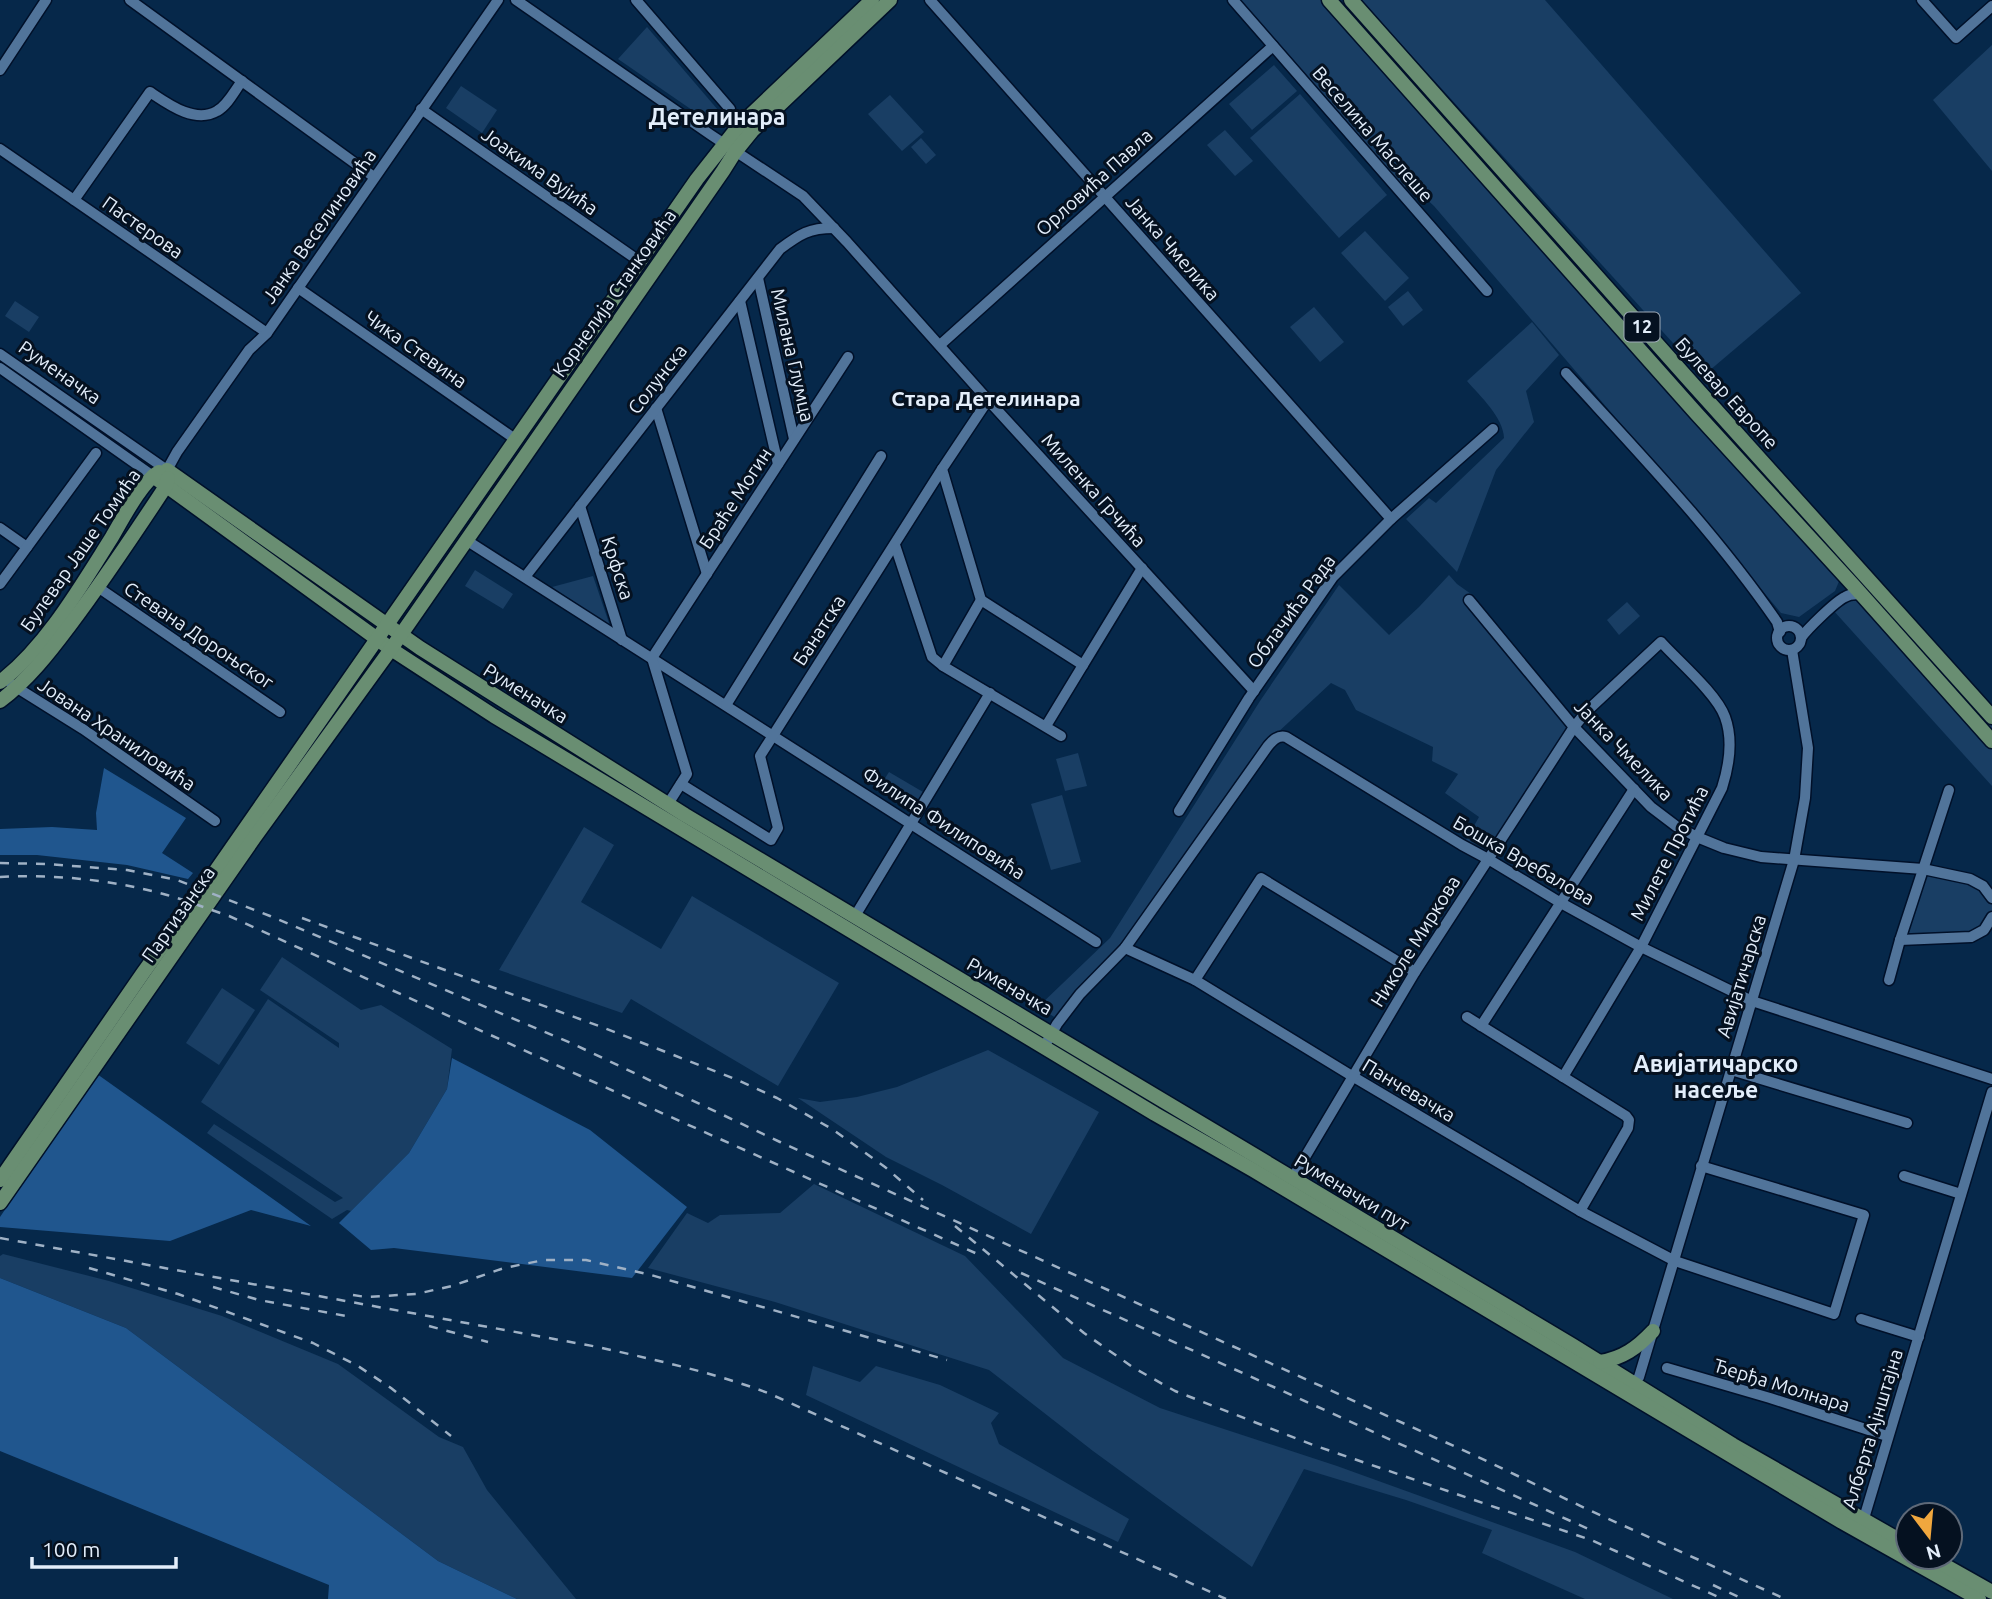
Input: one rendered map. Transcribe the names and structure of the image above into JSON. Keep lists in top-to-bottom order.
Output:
{
  "streets": {
    "main road": [
      "Корнелија Станковића",
      "12",
      "Руменачка",
      "Булевар Европе",
      "Булевар Јаше Томића",
      "Партизанска",
      "Руменачки пут"
    ],
    "street": [
      "Веселина Маслеше",
      "Јоакима Вујића",
      "Орловића Павла",
      "Јанка Веселиновића",
      "Пастерова",
      "Јанка Чмелика",
      "Чика Стевина",
      "Милана Глумца",
      "Солунска",
      "Миленка Грчића",
      "Браће Могин",
      "Крфска",
      "Облачића Рада",
      "Банатска",
      "Стевана Дороњског",
      "Јована Храниловића",
      "Филипа Филиповића",
      "Милете Протића",
      "Бошка Вребалова",
      "Николе Миркова",
      "Авијатичарска",
      "Панчевачка",
      "Ђерђа Молнара",
      "Алберта Ајнштајна"
    ]
  },
  "crossings": [
    ["Веселина Маслеше", "Орловића Павла"],
    ["Јоакима Вујића", "Јанка Веселиновића"],
    ["Јоакима Вујића", "Корнелија Станковића"],
    ["Орловића Павла", "Јанка Чмелика"],
    ["Орловића Павла", "Миленка Грчића"],
    ["Јанка Веселиновића", "Пастерова"],
    ["Јанка Веселиновића", "Чика Стевина"],
    ["Јанка Веселиновића", "Руменачка"],
    ["Јанка Веселиновића", "Булевар Јаше Томића"],
    ["Јанка Чмелика", "Облачића Рада"],
    ["Јанка Чмелика", "Милете Протића"],
    ["Јанка Чмелика", "Николе Миркова"],
    ["Јанка Чмелика", "Авијатичарска"],
    ["Корнелија Станковића", "Чика Стевина"],
    ["Корнелија Станковића", "Руменачка"],
    ["Корнелија Станковића", "Миленка Грчића"],
    ["Корнелија Станковића", "Филипа Филиповића"],
    ["Корнелија Станковића", "Партизанска"],
    ["Милана Глумца", "Солунска"],
    ["Милана Глумца", "Браће Могин"],
    ["Руменачка", "Булевар Јаше Томића"],
    ["Руменачка", "Партизанска"],
    ["Руменачка", "Руменачки пут"],
    ["Солунска", "Миленка Грчића"],
    ["Солунска", "Крфска"],
    ["Солунска", "Филипа Филиповића"],
    ["Миленка Грчића", "Облачића Рада"],
    ["Миленка Грчића", "Банатска"],
    ["Браће Могин", "Филипа Филиповића"],
    ["Булевар Јаше Томића", "Стевана Дороњског"],
    ["Булевар Јаше Томића", "Јована Храниловића"],
    ["Крфска", "Филипа Филиповића"],
    ["Банатска", "Филипа Филиповића"],
    ["Милете Протића", "Бошка Вребалова"],
    ["Милете Протића", "Николе Миркова"],
    ["Бошка Вребалова", "Николе Миркова"],
    ["Бошка Вребалова", "Авијатичарска"],
    ["Бошка Вребалова", "Панчевачка"],
    ["Николе Миркова", "Панчевачка"],
    ["Николе Миркова", "Руменачки пут"],
    ["Авијатичарска", "Панчевачка"],
    ["Авијатичарска", "Руменачки пут"],
    ["Руменачки пут", "Алберта Ајнштајна"],
    ["Ђерђа Молнара", "Алберта Ајнштајна"]
  ],
  "districts": ["Детелинара", "Стара Детелинара", "Авијатичарско насеље"],
  "scale_bar": "100 m",
  "north": "bottom"
}
